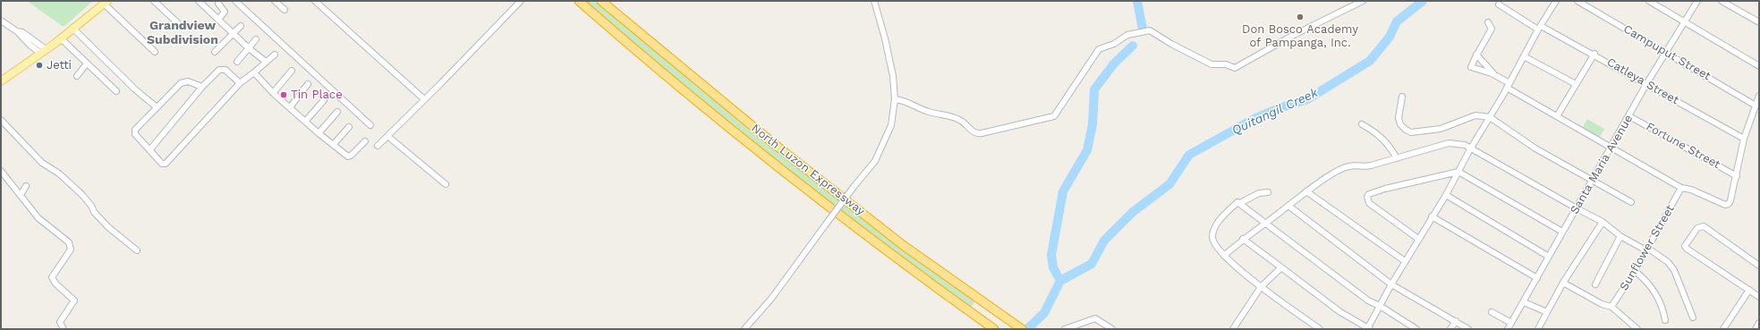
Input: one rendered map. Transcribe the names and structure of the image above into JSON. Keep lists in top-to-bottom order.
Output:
{
  "streets": {
    "highway": ["North Luzon Expressway"],
    "street": [
      "Campuput Street",
      "Catleya Street",
      "Fortune Street",
      "Santa Maria Avenue",
      "Sunflower Street"
    ]
  },
  "crossings": [
    ["Campuput Street", "Santa Maria Avenue"],
    ["Catleya Street", "Santa Maria Avenue"],
    ["Fortune Street", "Santa Maria Avenue"]
  ],
  "districts": ["Grandview Subdivision"],
  "water": ["Quitangil Creek"],
  "places": ["Don Bosco Academy of Pampanga, Inc.", "Jetti", "Tin Place"]
}
